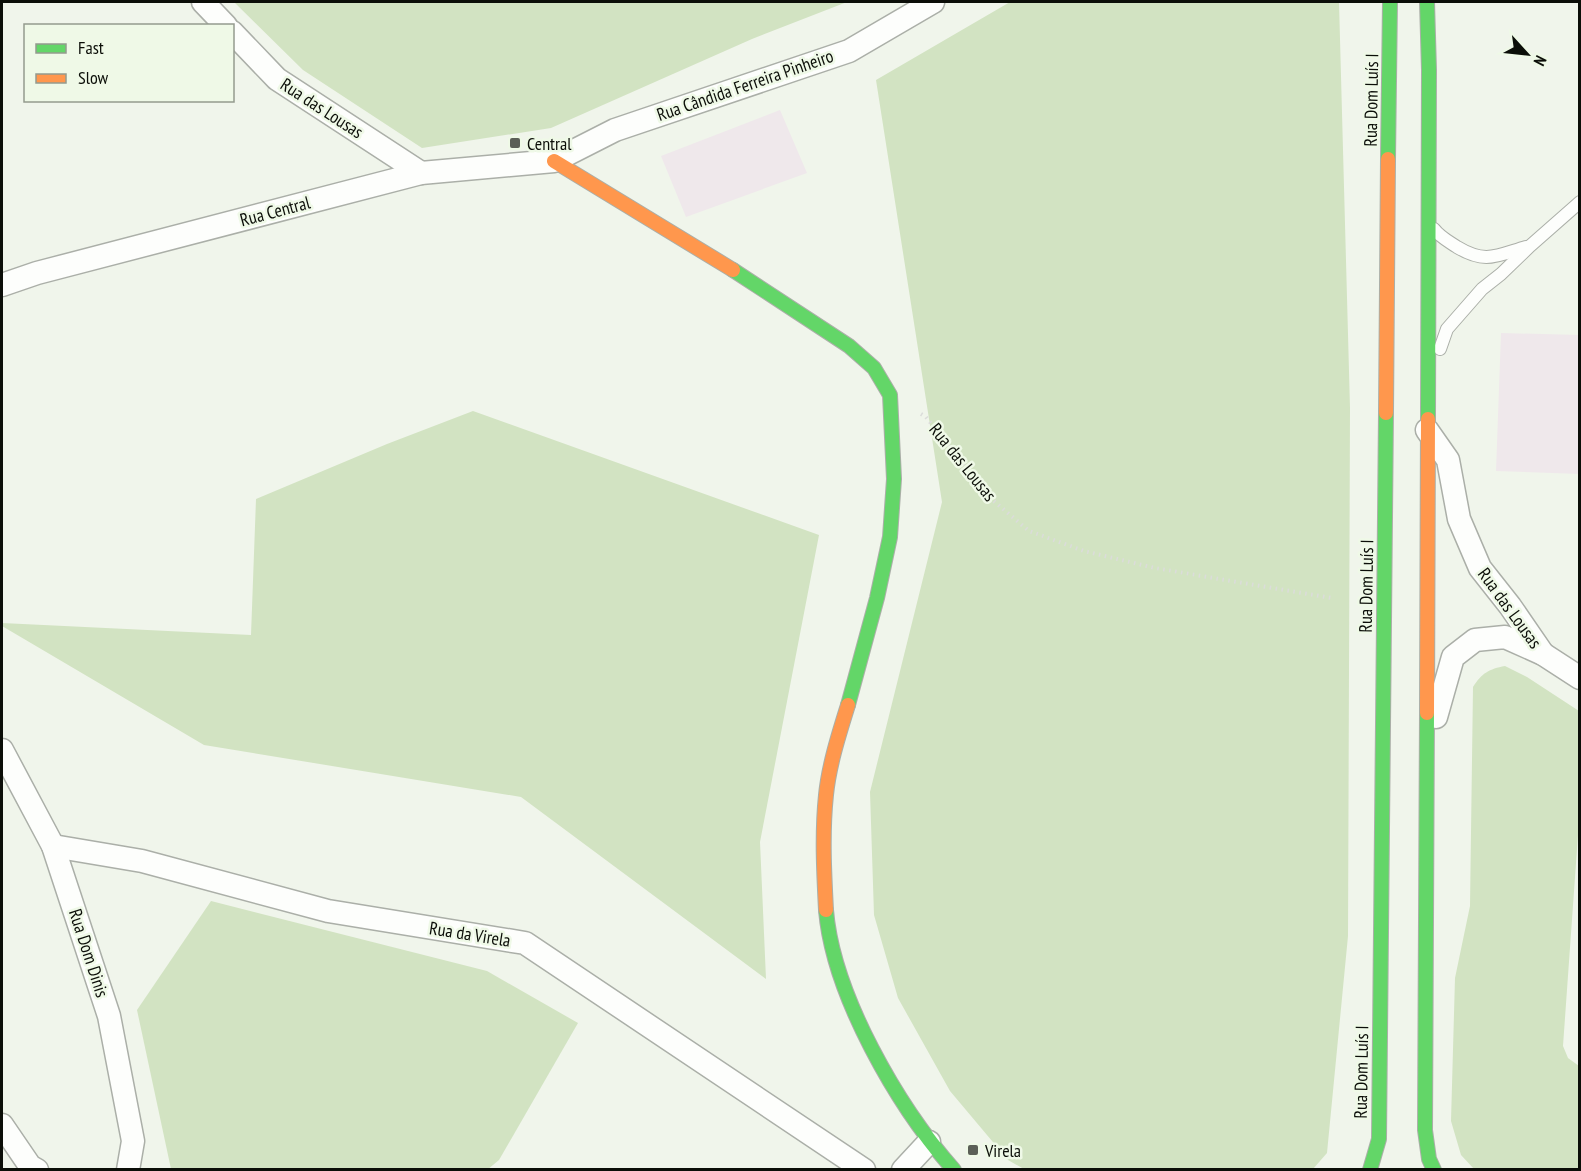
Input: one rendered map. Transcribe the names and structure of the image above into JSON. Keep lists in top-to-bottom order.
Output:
{
  "streets": {
    "main road": ["Rua Dom Luís I"],
    "street": [
      "Rua Cândida Ferreira Pinheiro",
      "Rua das Lousas",
      "Rua Central",
      "Rua da Virela",
      "Rua Dom Dinis"
    ]
  },
  "crossings": [
    ["Rua Cândida Ferreira Pinheiro", "Rua Central"],
    ["Rua das Lousas", "Rua Central"],
    ["Rua da Virela", "Rua Dom Dinis"]
  ],
  "places": {
    "transit": ["Central", "Virela"]
  },
  "legend": ["Fast", "Slow"],
  "north": "bottom right"
}
